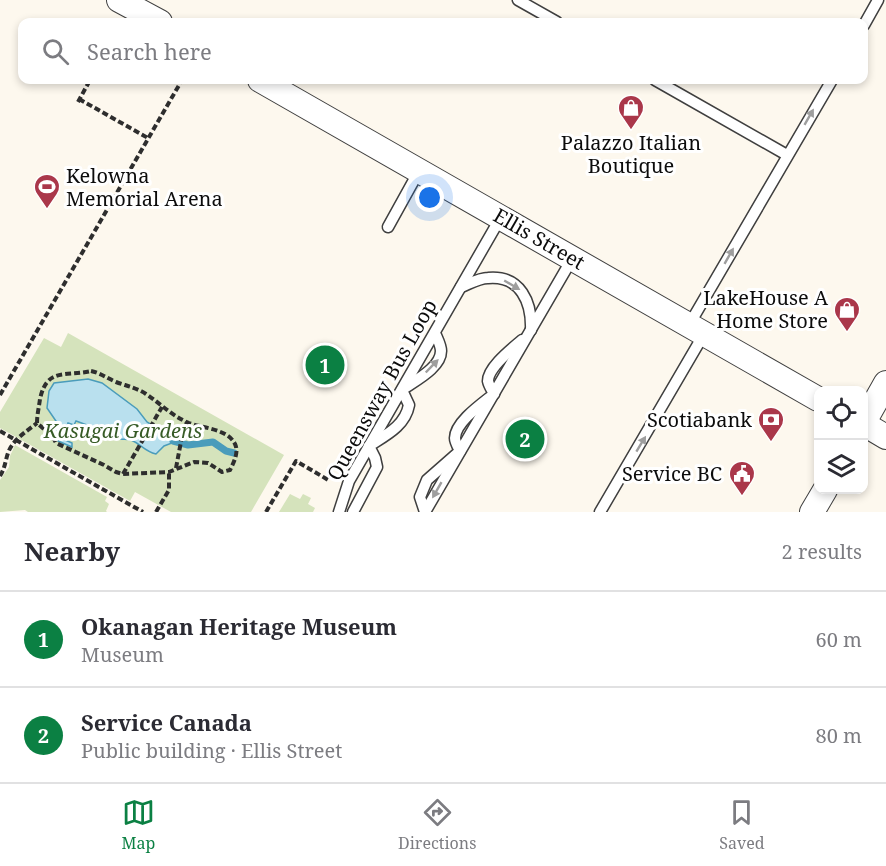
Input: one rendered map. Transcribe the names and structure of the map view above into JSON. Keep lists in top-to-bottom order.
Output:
{
  "streets": {
    "street": ["Ellis Street"],
    "lane": ["Queensway Bus Loop"]
  },
  "crossings": [
    ["Ellis Street", "Queensway Bus Loop"]
  ],
  "parks": ["Kasugai Gardens"],
  "places": {
    "shop": ["Palazzo Italian Boutique", "LakeHouse A Home Store"],
    "sports": ["Kelowna Memorial Arena"],
    "bank": ["Scotiabank"],
    "public building": ["Service BC"]
  },
  "page": {
    "search": "Search here",
    "pins": ["1", "2"],
    "heading": ["Nearby", "2 results"],
    "list": [
      {
        "mark": "1",
        "name": "Okanagan Heritage Museum",
        "note": "Museum",
        "value": "60 m"
      },
      {
        "mark": "2",
        "name": "Service Canada",
        "note": "Public building · Ellis Street",
        "value": "80 m"
      }
    ],
    "nav": ["Map", "Directions", "Saved"]
  }
}
